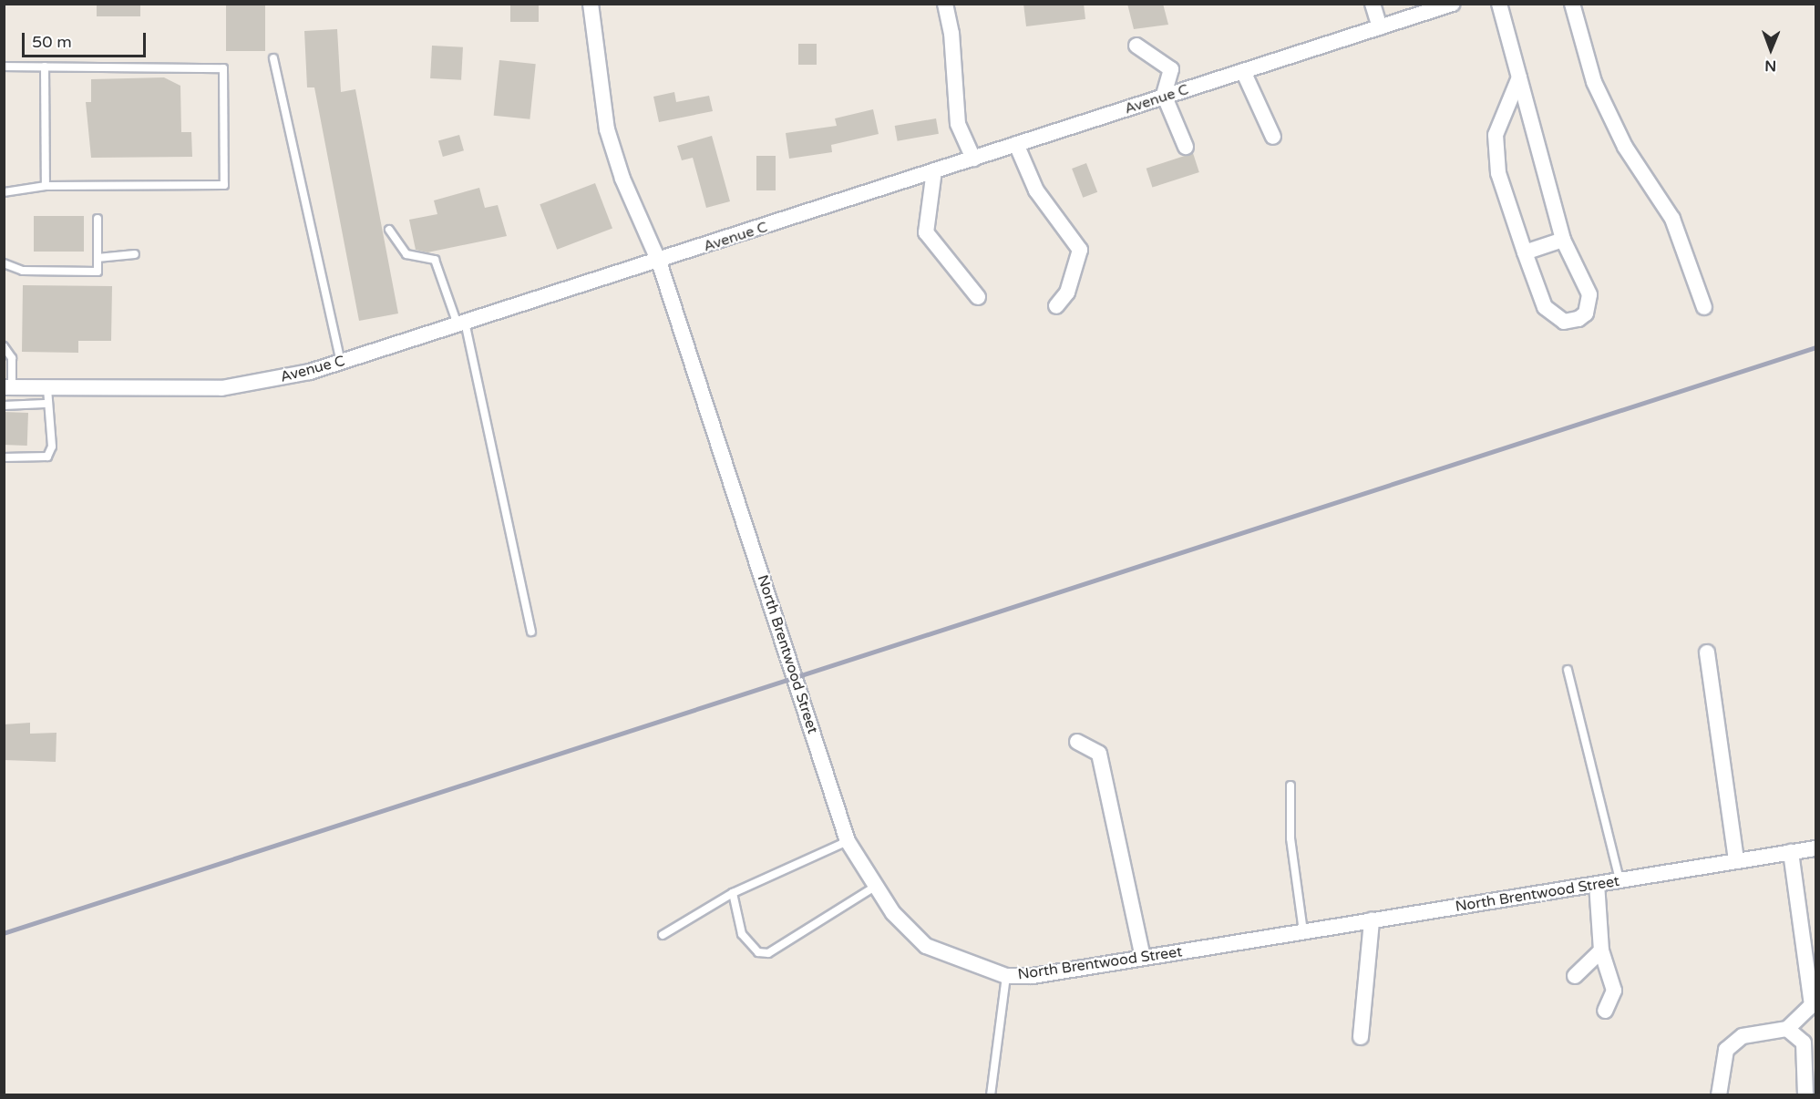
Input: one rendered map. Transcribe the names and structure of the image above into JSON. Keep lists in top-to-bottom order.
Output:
{
  "streets": {
    "street": ["Avenue C", "North Brentwood Street"]
  },
  "crossings": [
    ["Avenue C", "North Brentwood Street"]
  ],
  "scale_bar": "50 m",
  "north": "bottom"
}
